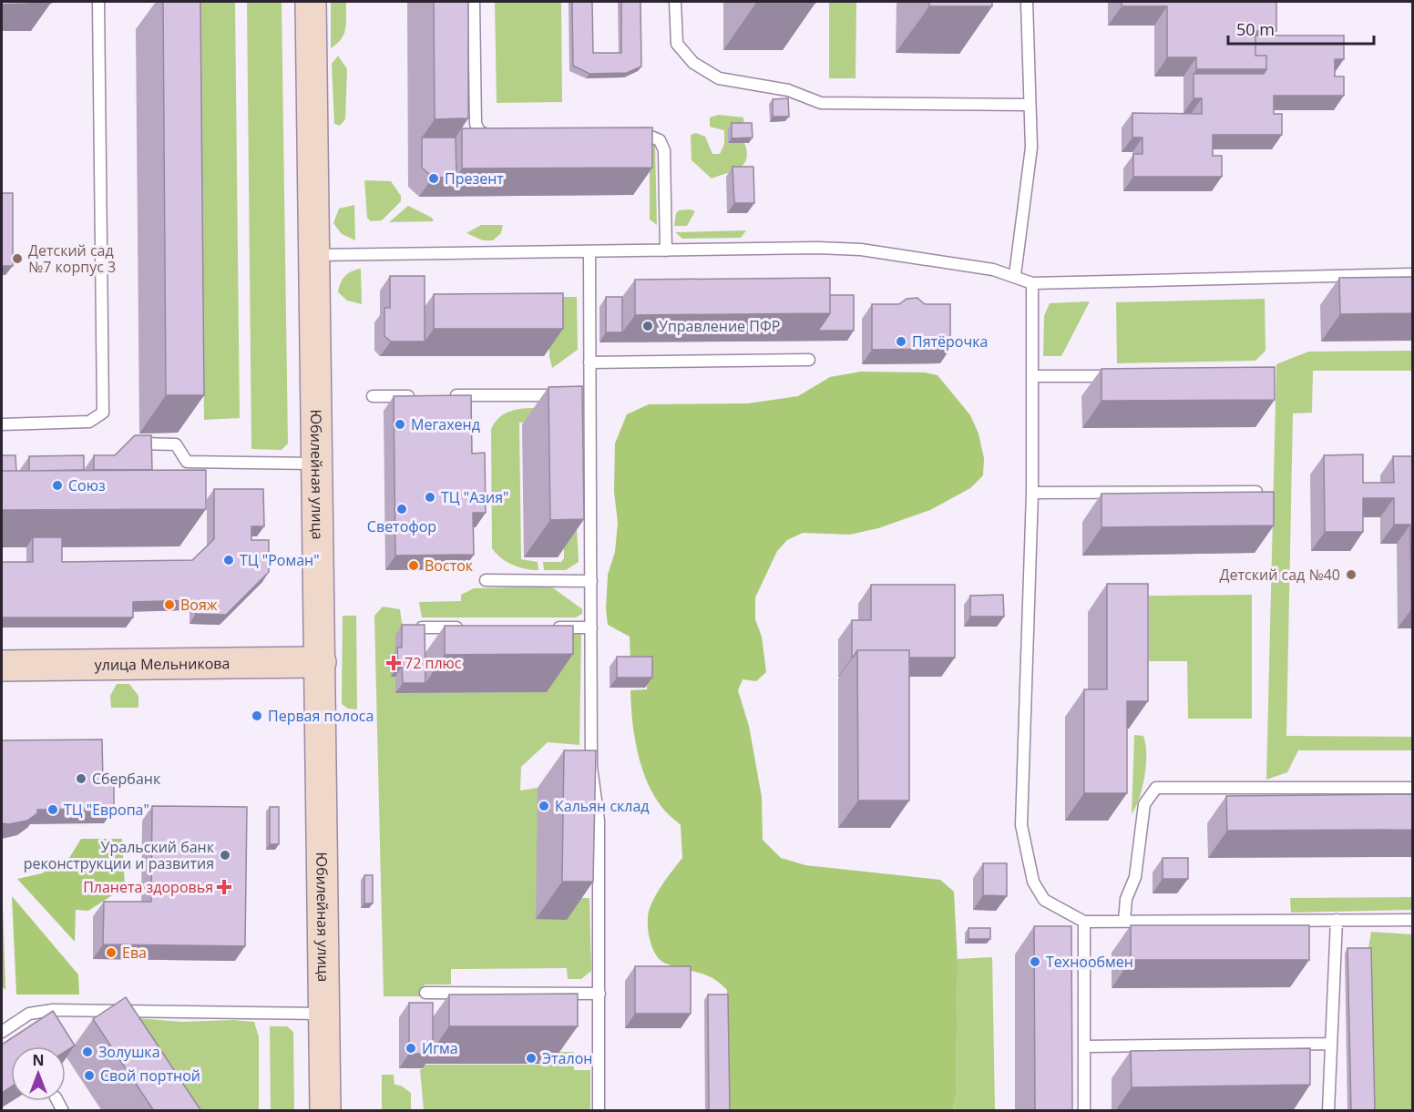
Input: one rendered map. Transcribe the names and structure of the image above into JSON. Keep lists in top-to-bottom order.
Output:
{
  "streets": {
    "main road": ["Юбилейная улица", "улица Мельникова"]
  },
  "crossings": [
    ["Юбилейная улица", "улица Мельникова"]
  ],
  "places": {
    "other": [
      "Презент",
      "Детский сад №7 корпус 3",
      "Управление ПФР",
      "Пятёрочка",
      "Мегахенд",
      "Союз",
      "ТЦ \"Азия\"",
      "Светофор",
      "ТЦ \"Роман\"",
      "Восток",
      "Детский сад №40",
      "Вояж",
      "Первая полоса",
      "Сбербанк",
      "Кальян склад",
      "ТЦ \"Европа\"",
      "Уральский банк реконструкции и развития",
      "Ева",
      "Технообмен",
      "Игма",
      "Золушка",
      "Эталон",
      "Свой портной"
    ],
    "health": ["72 плюс", "Планета здоровья"]
  },
  "scale_bar": "50 m",
  "north": "top"
}
